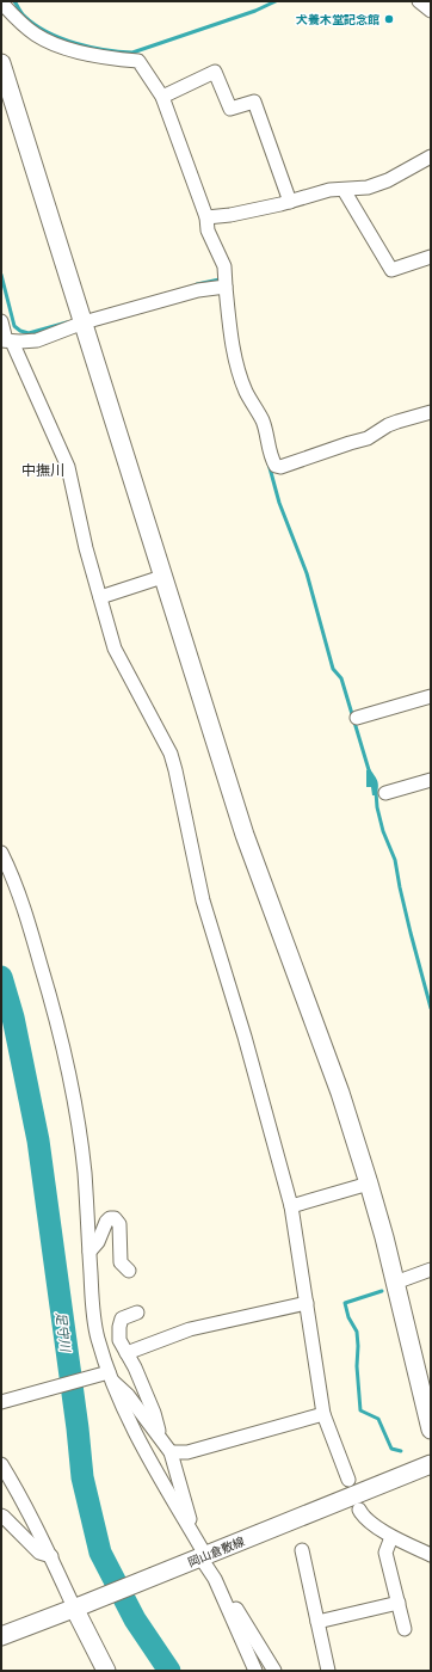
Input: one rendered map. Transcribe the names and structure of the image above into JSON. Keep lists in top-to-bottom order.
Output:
{
  "streets": {
    "street": ["岡山倉敷線"]
  },
  "districts": ["中撫川"],
  "water": ["足守川"],
  "places": ["犬養木堂記念館"]
}
